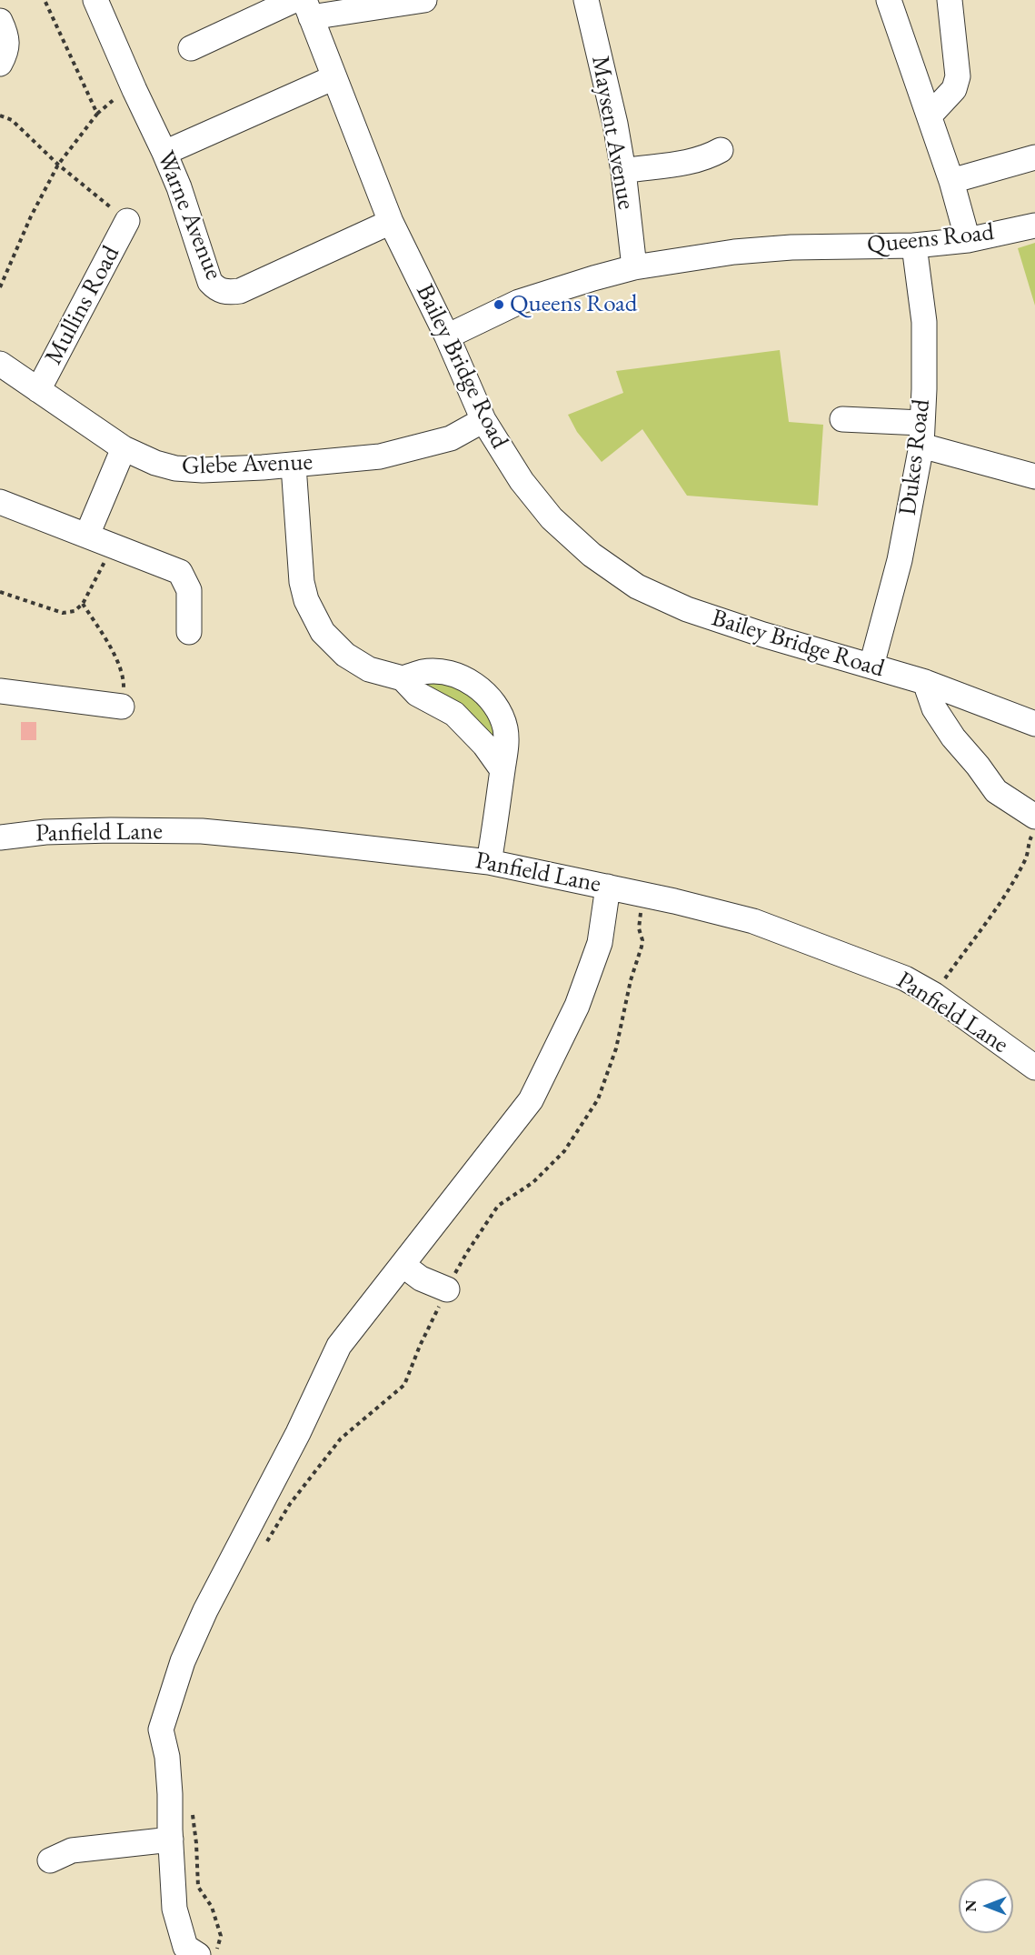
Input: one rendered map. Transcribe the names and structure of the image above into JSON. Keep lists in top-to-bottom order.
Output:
{
  "streets": {
    "street": [
      "Maysent Avenue",
      "Warne Avenue",
      "Queens Road",
      "Mullins Road",
      "Bailey Bridge Road",
      "Dukes Road",
      "Glebe Avenue",
      "Panfield Lane"
    ]
  },
  "crossings": [
    ["Maysent Avenue", "Queens Road"],
    ["Warne Avenue", "Bailey Bridge Road"],
    ["Queens Road", "Bailey Bridge Road"],
    ["Queens Road", "Dukes Road"],
    ["Mullins Road", "Glebe Avenue"],
    ["Bailey Bridge Road", "Dukes Road"],
    ["Bailey Bridge Road", "Glebe Avenue"]
  ],
  "places": ["Queens Road"],
  "north": "left"
}
